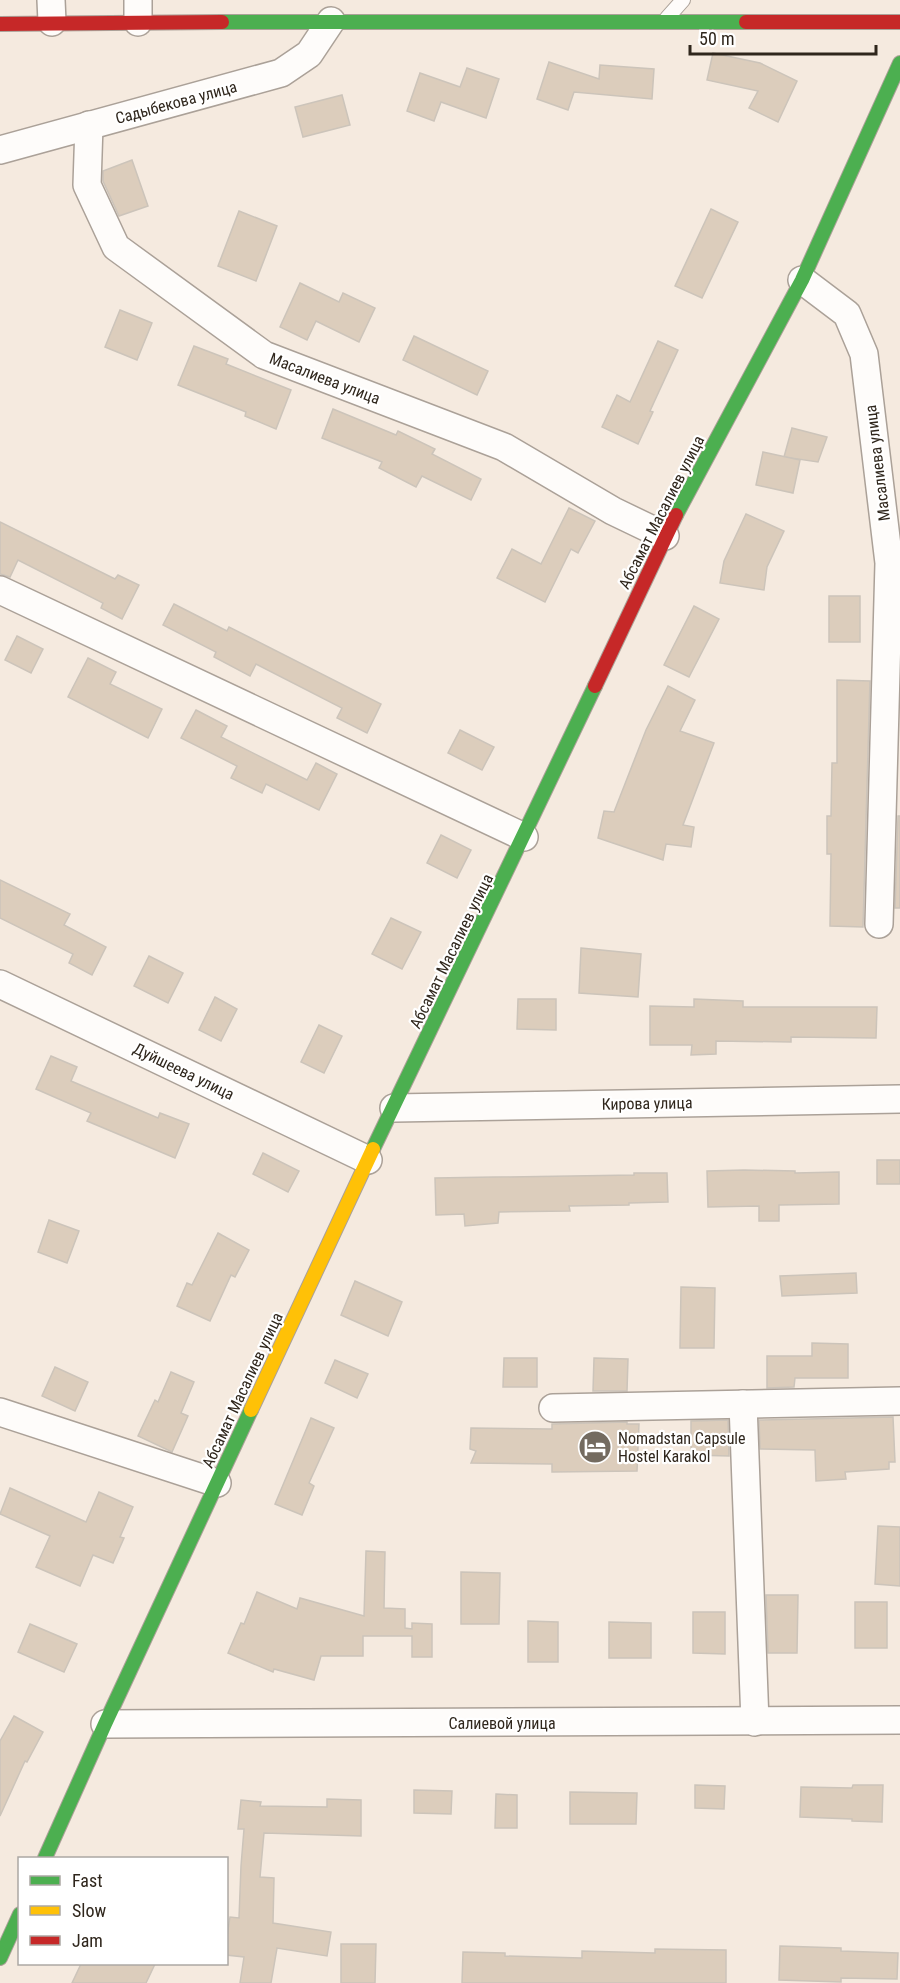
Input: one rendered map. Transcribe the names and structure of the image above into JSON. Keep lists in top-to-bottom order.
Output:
{
  "streets": {
    "street": [
      "Садыбекова улица",
      "Масалиева улица",
      "Абсамат Масалиев улица",
      "Дуйшеева улица",
      "Кирова улица",
      "Салиевой улица"
    ]
  },
  "crossings": [
    ["Садыбекова улица", "Масалиева улица"],
    ["Масалиева улица", "Абсамат Масалиев улица"],
    ["Абсамат Масалиев улица", "Дуйшеева улица"],
    ["Абсамат Масалиев улица", "Кирова улица"],
    ["Абсамат Масалиев улица", "Салиевой улица"]
  ],
  "places": {
    "hotel": ["Nomadstan Capsule Hostel Karakol"]
  },
  "legend": ["Fast", "Slow", "Jam"],
  "scale_bar": "50 m"
}
